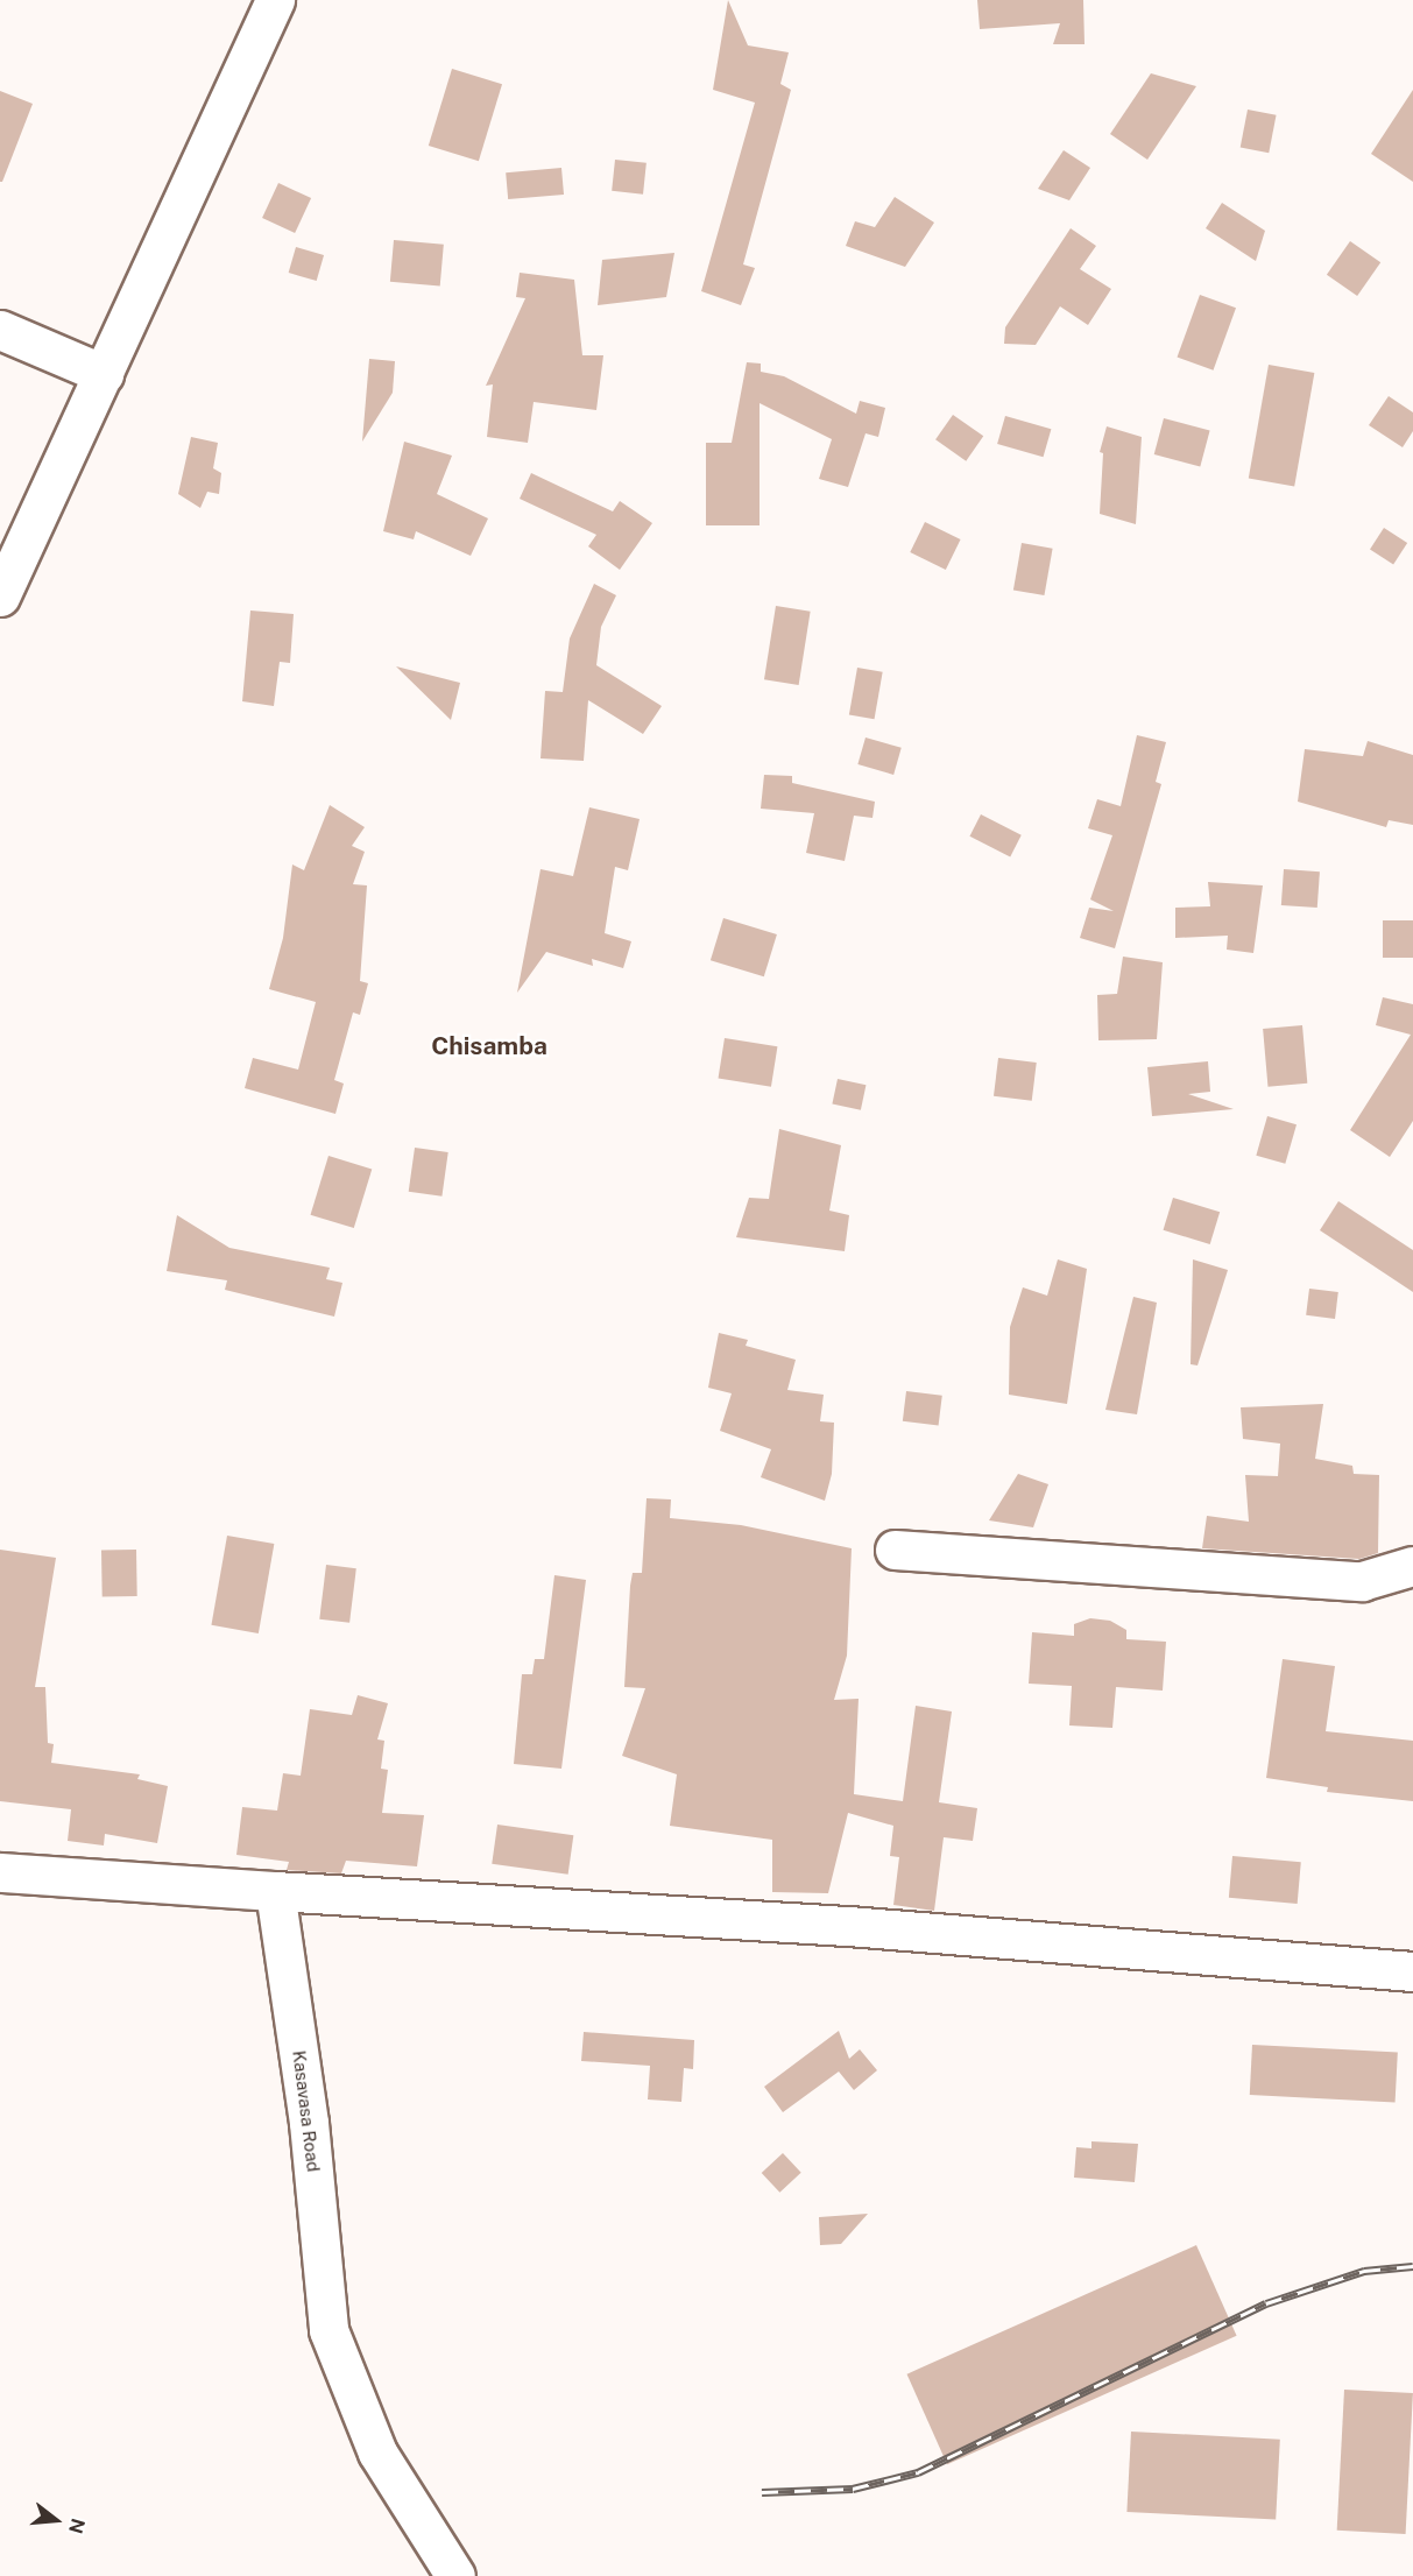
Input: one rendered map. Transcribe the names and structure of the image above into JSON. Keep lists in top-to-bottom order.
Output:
{
  "streets": {
    "street": ["Kasavasa Road"]
  },
  "districts": ["Chisamba"],
  "north": "right"
}
